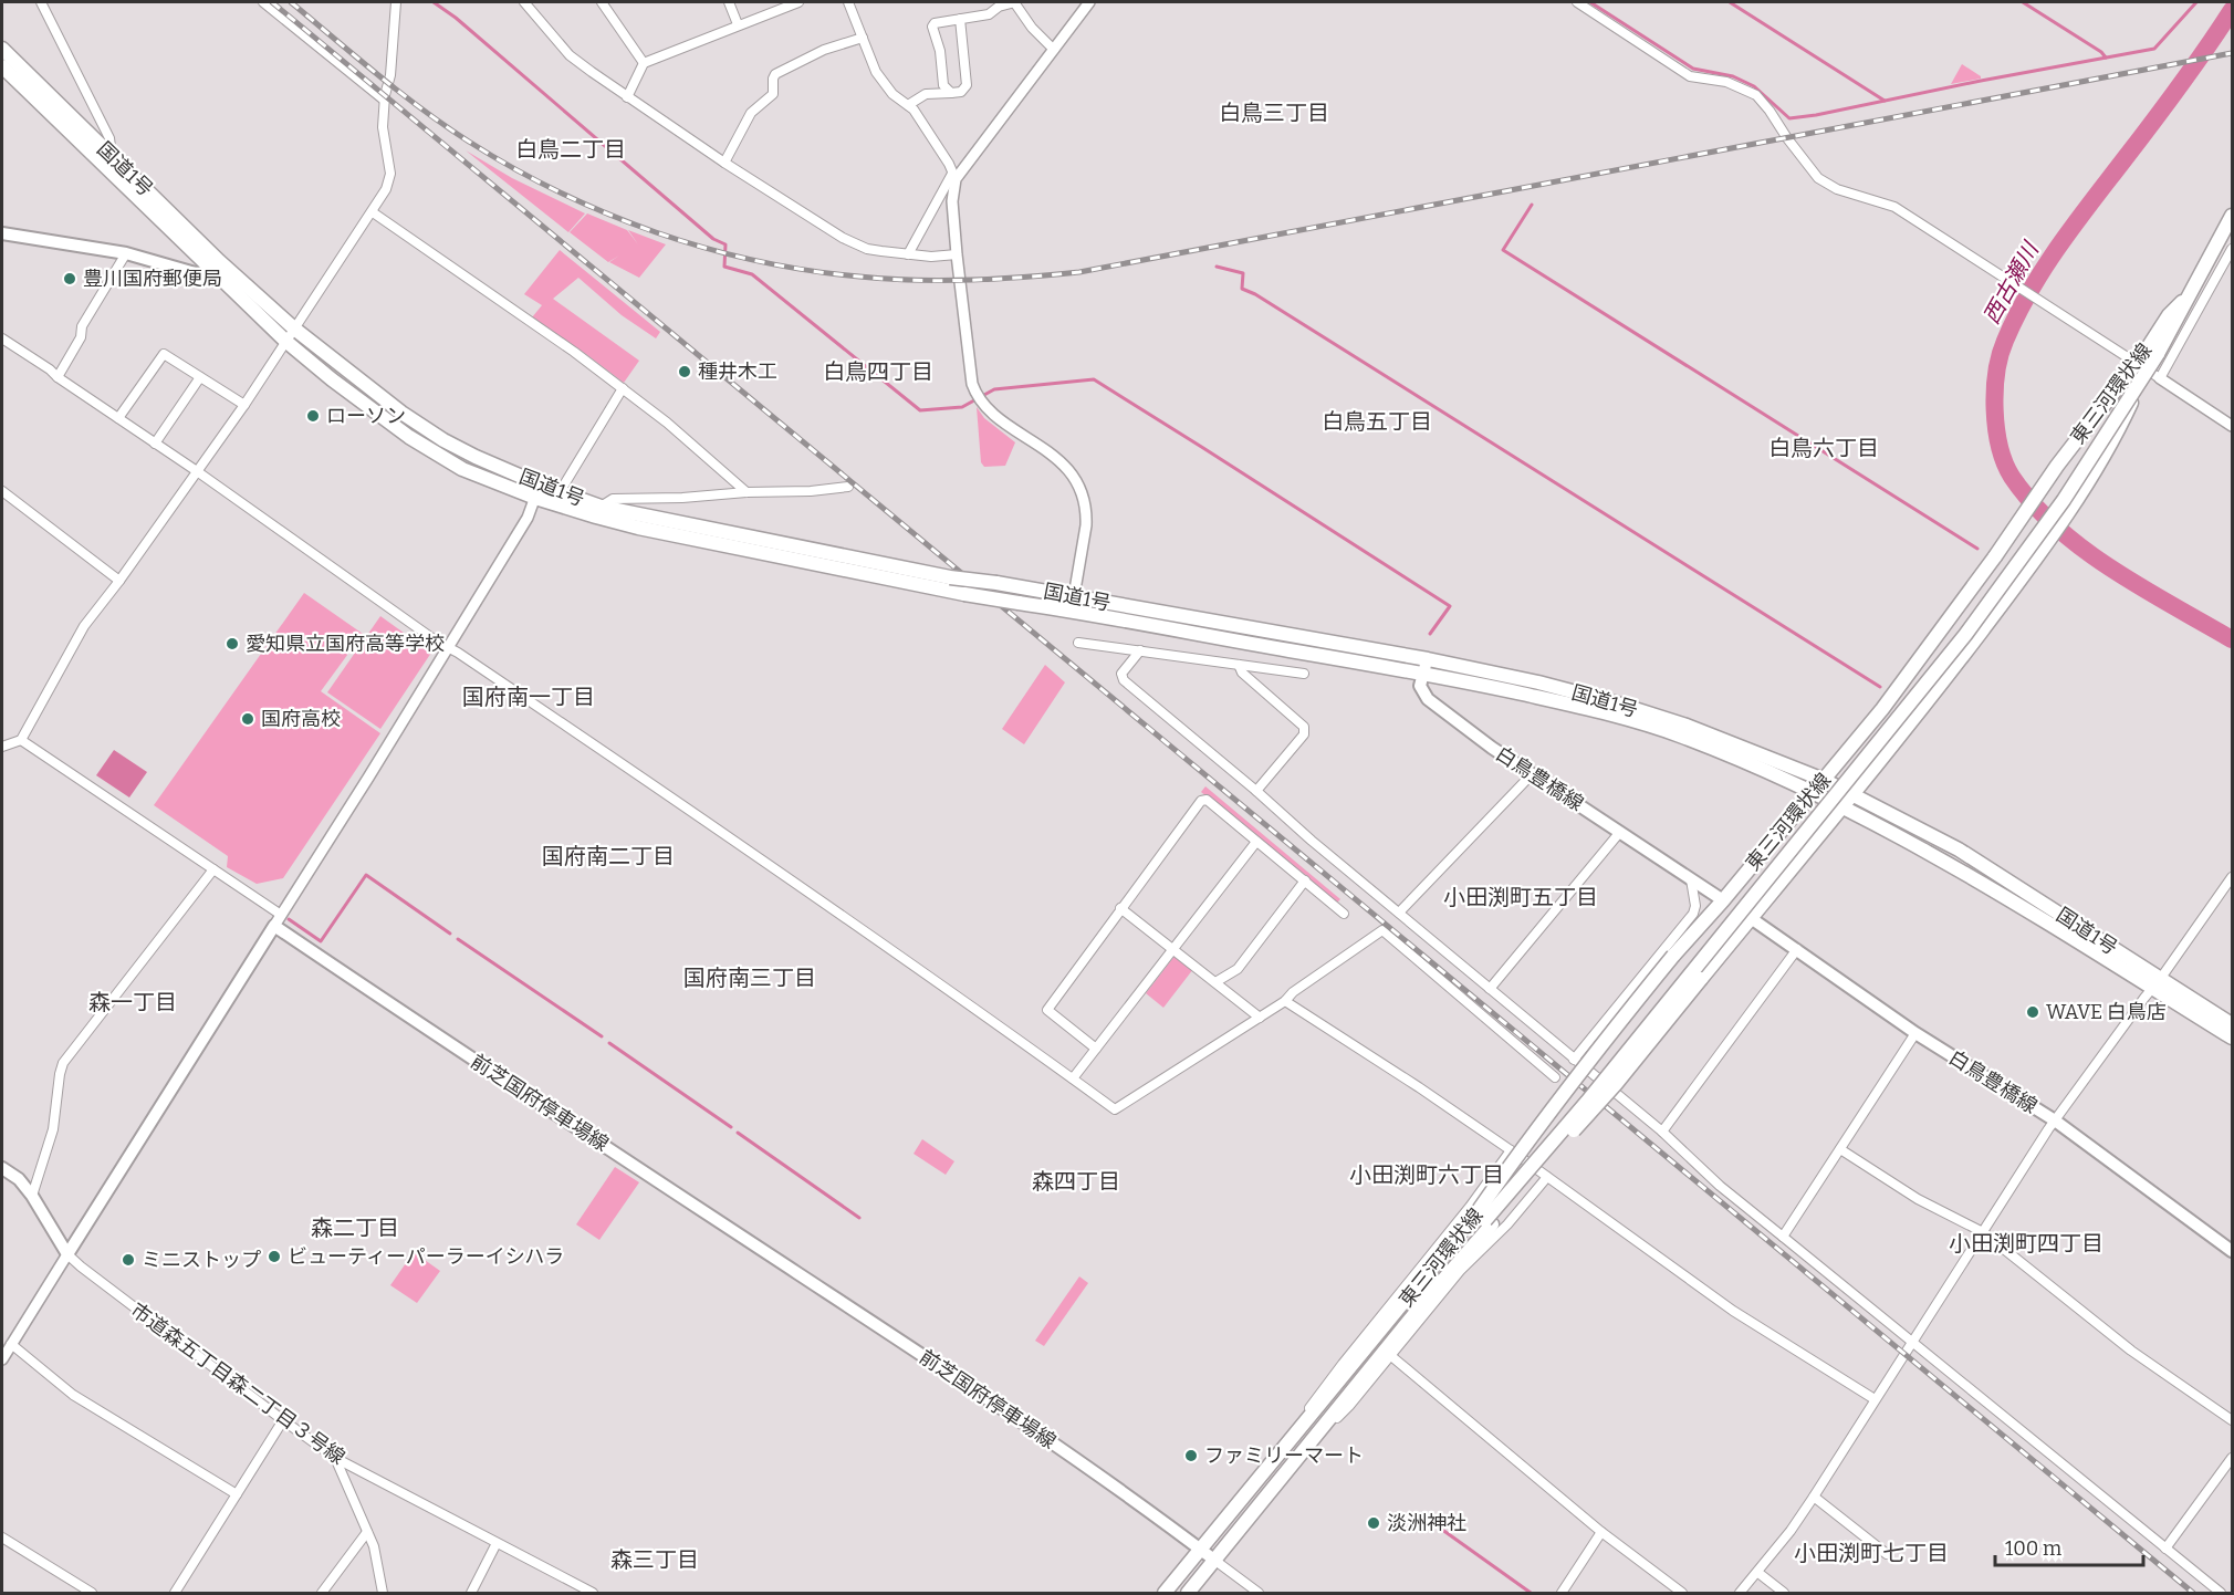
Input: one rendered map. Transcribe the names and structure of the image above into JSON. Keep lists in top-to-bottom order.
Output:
{
  "streets": {
    "main road": [
      "国道1号",
      "東三河環状線",
      "白鳥豊橋線",
      "前芝国府停車場線"
    ],
    "street": ["市道森五丁目森二丁目３号線"]
  },
  "crossings": [
    ["国道1号", "東三河環状線"],
    ["国道1号", "白鳥豊橋線"],
    ["東三河環状線", "白鳥豊橋線"],
    ["東三河環状線", "前芝国府停車場線"]
  ],
  "districts": [
    "白鳥三丁目",
    "白鳥二丁目",
    "白鳥四丁目",
    "白鳥五丁目",
    "白鳥六丁目",
    "国府南一丁目",
    "国府南二丁目",
    "小田渕町五丁目",
    "国府南三丁目",
    "森一丁目",
    "小田渕町六丁目",
    "森四丁目",
    "森二丁目",
    "小田渕町四丁目",
    "小田渕町七丁目",
    "森三丁目"
  ],
  "water": ["西古瀬川"],
  "places": [
    "豊川国府郵便局",
    "種井木工",
    "ローソン",
    "愛知県立国府高等学校",
    "国府高校",
    "WAVE 白鳥店",
    "ビューティーパーラーイシハラ",
    "ミニストップ",
    "ファミリーマート",
    "淡洲神社"
  ],
  "scale_bar": "100 m"
}
